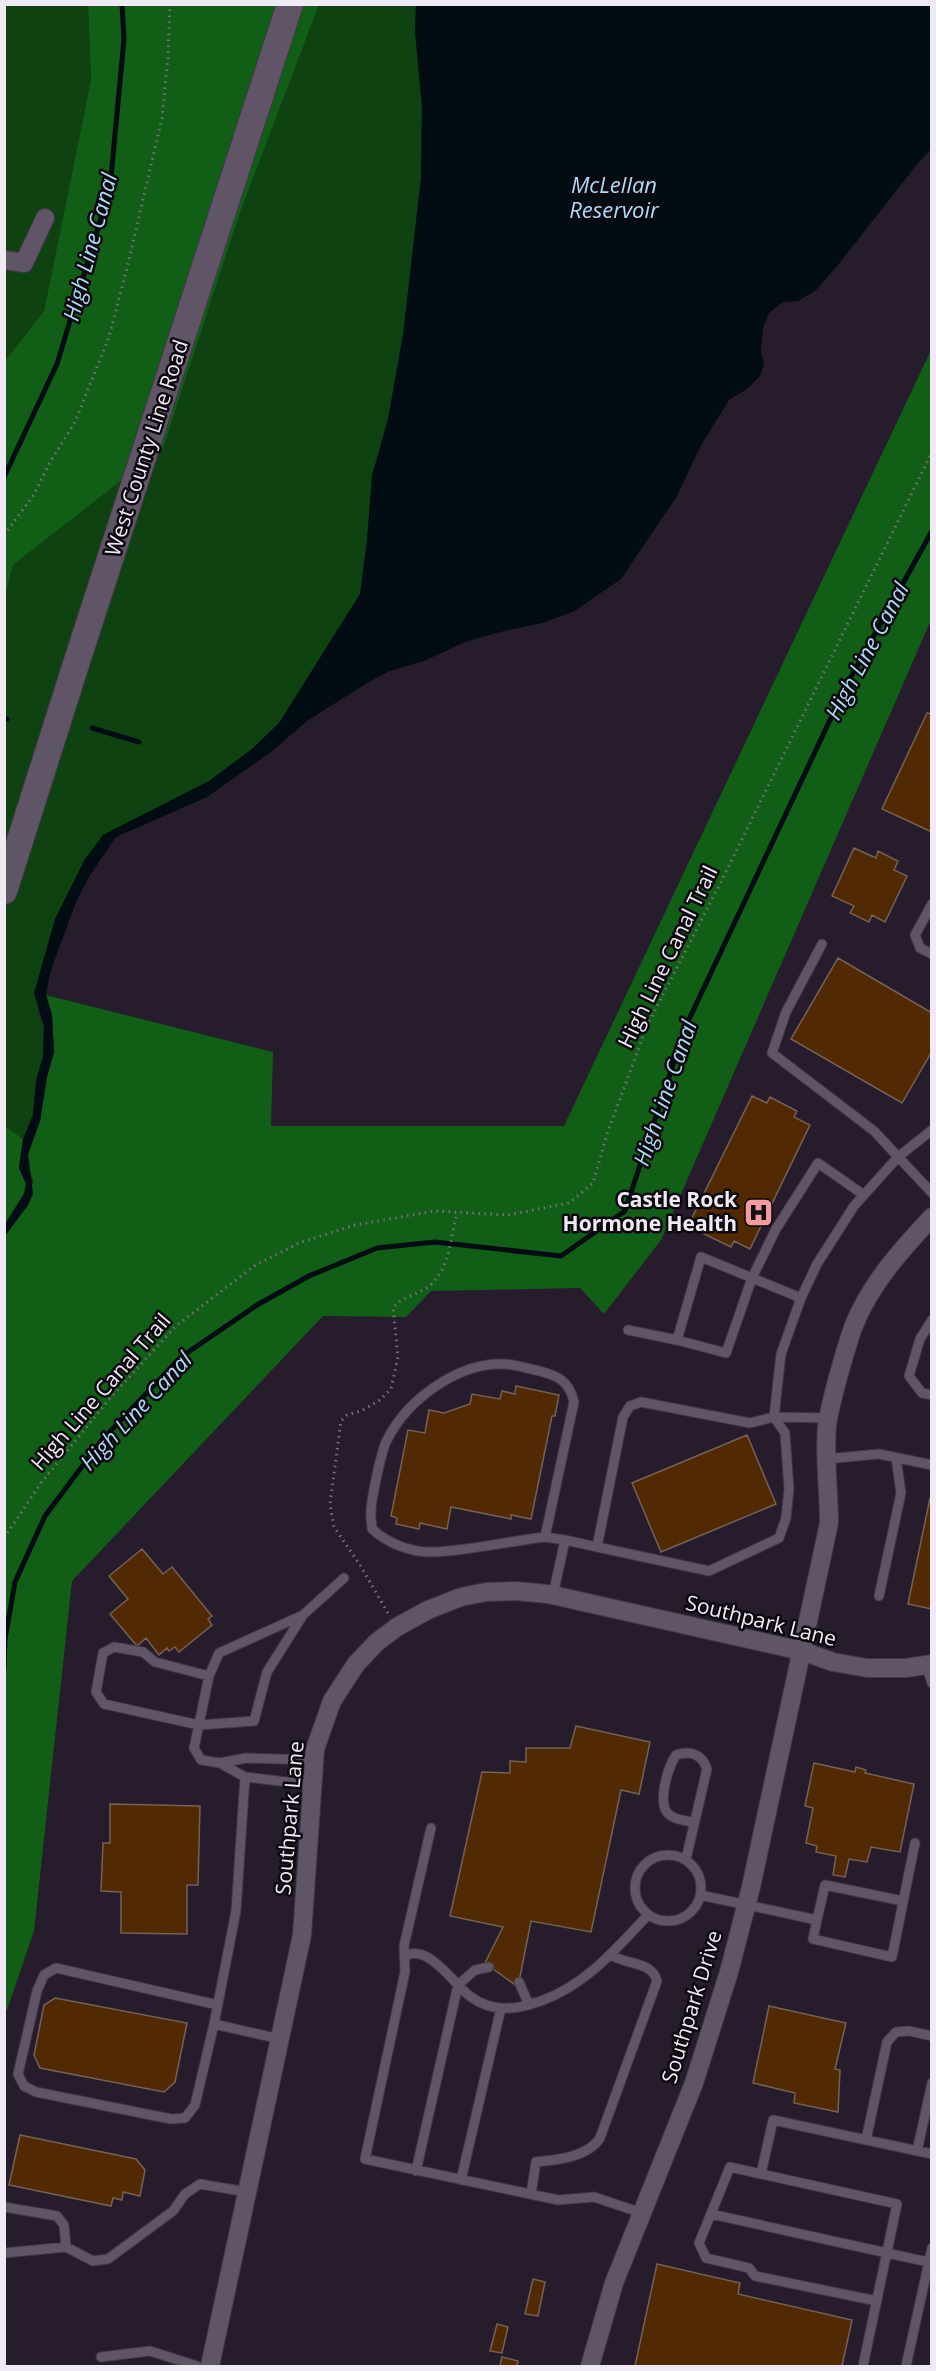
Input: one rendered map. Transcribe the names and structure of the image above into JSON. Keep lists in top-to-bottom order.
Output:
{
  "streets": {
    "main road": ["West County Line Road"],
    "street": ["Southpark Lane", "Southpark Drive"],
    "path": ["High Line Canal Trail"]
  },
  "crossings": [
    ["Southpark Lane", "Southpark Drive"]
  ],
  "water": ["McLellan Reservoir", "High Line Canal"],
  "places": {
    "hospital": ["Castle Rock Hormone Health"]
  }
}
